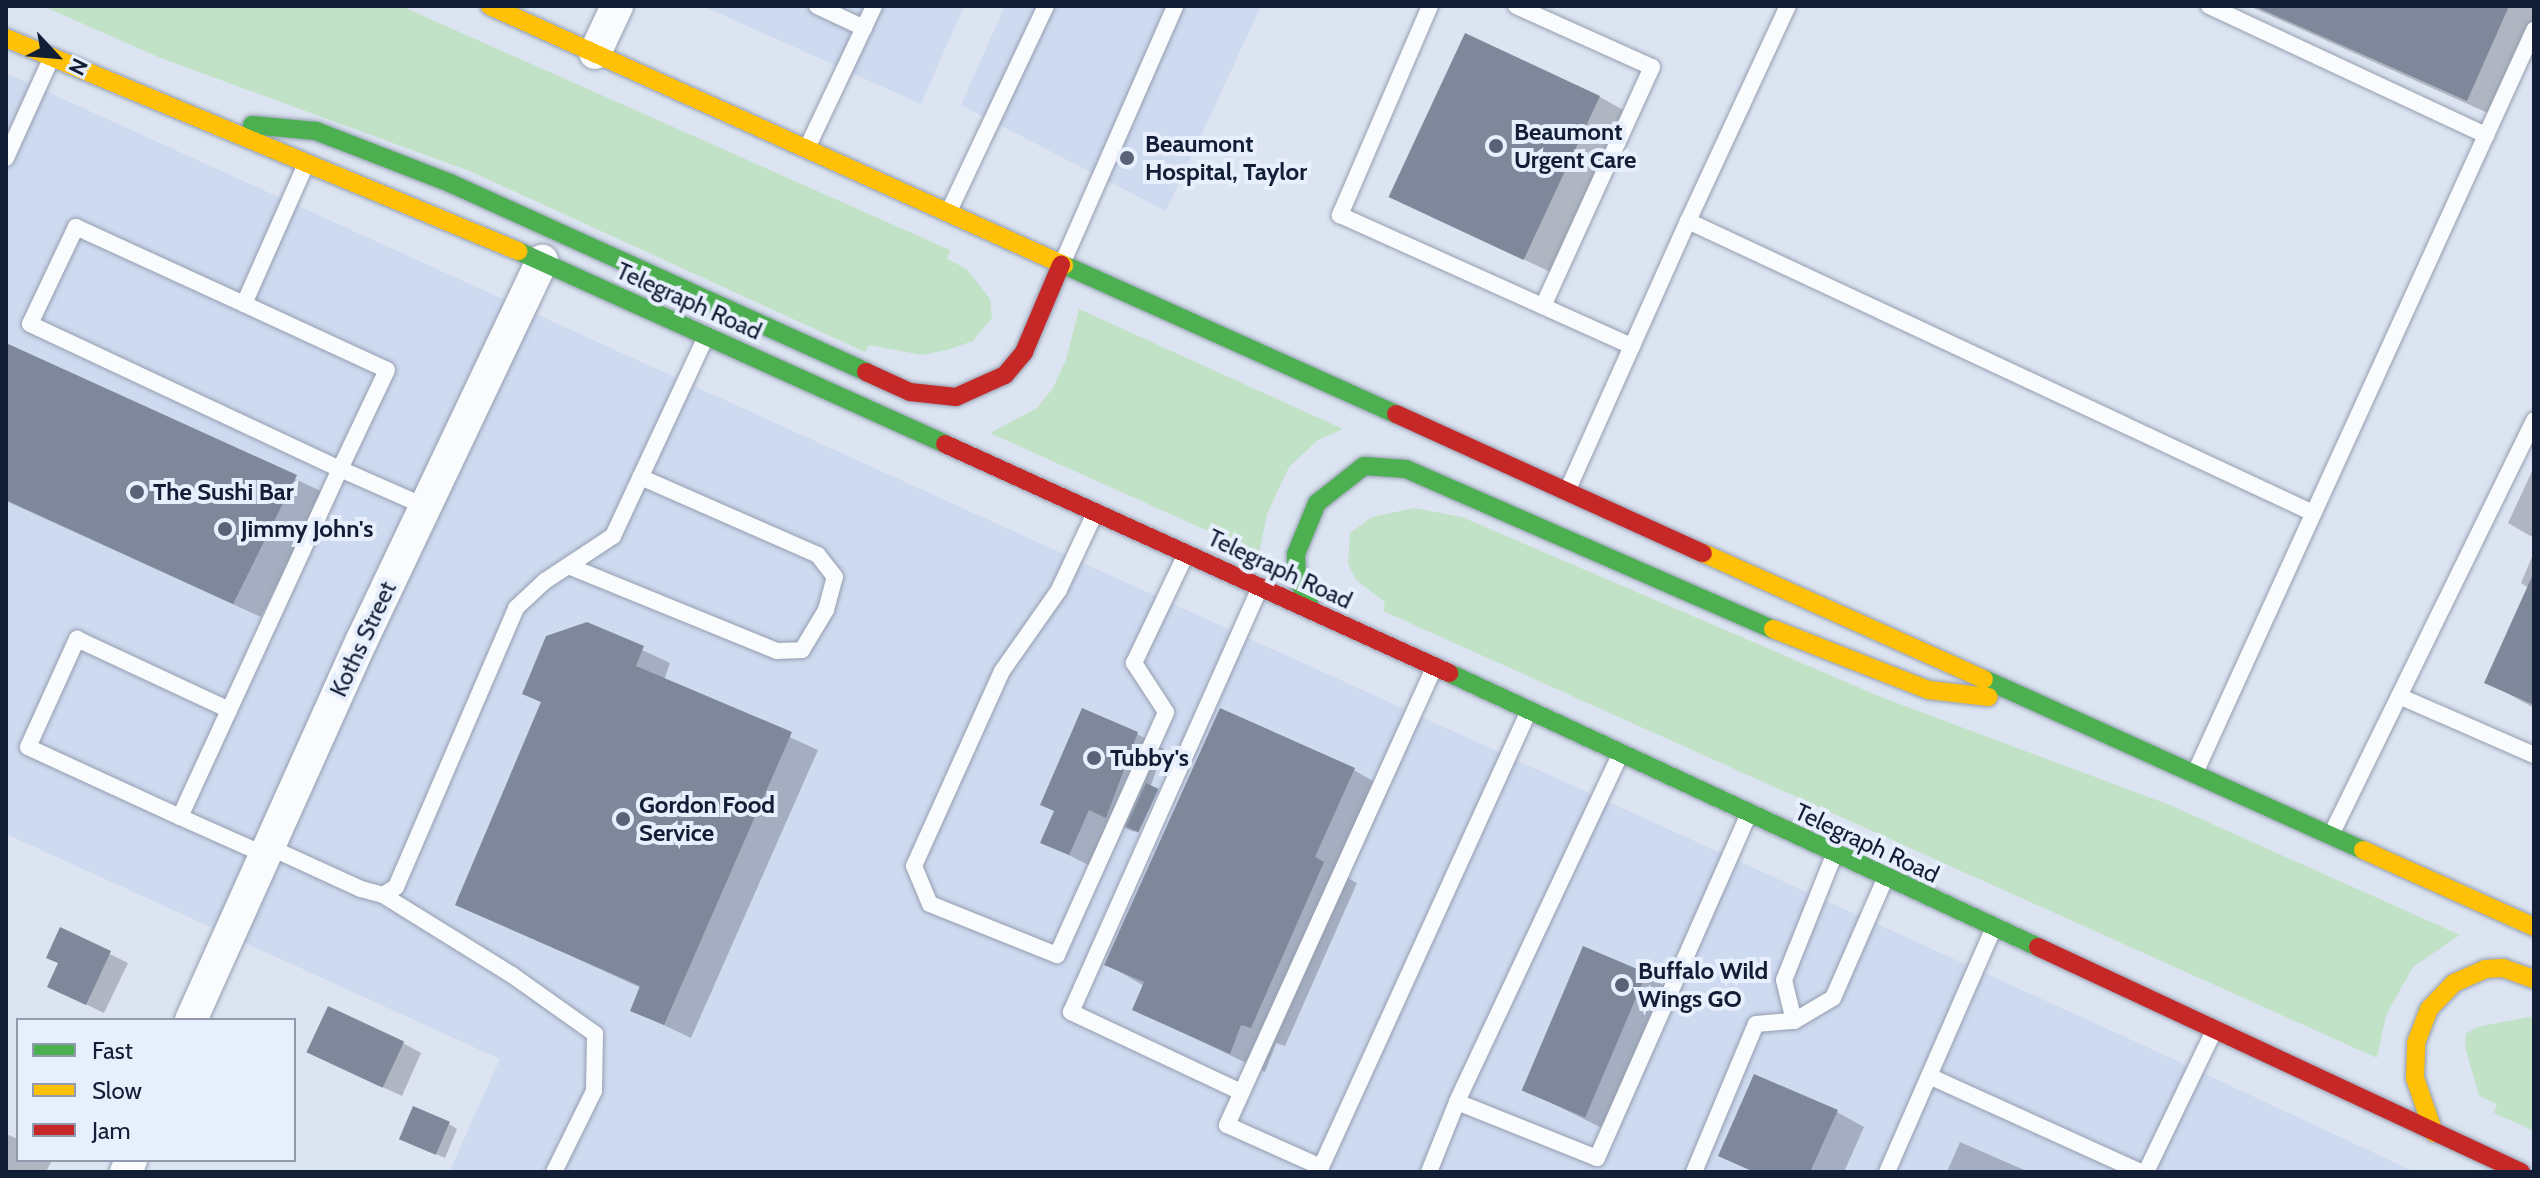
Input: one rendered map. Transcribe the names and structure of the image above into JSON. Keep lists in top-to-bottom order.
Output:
{
  "streets": {
    "main road": ["Telegraph Road"],
    "street": ["Koths Street"]
  },
  "crossings": [
    ["Telegraph Road", "Koths Street"]
  ],
  "places": [
    "Beaumont Urgent Care",
    "Beaumont Hospital, Taylor",
    "The Sushi Bar",
    "Jimmy John's",
    "Tubby's",
    "Gordon Food Service",
    "Buffalo Wild Wings GO"
  ],
  "legend": ["Fast", "Slow", "Jam"],
  "north": "bottom right"
}
